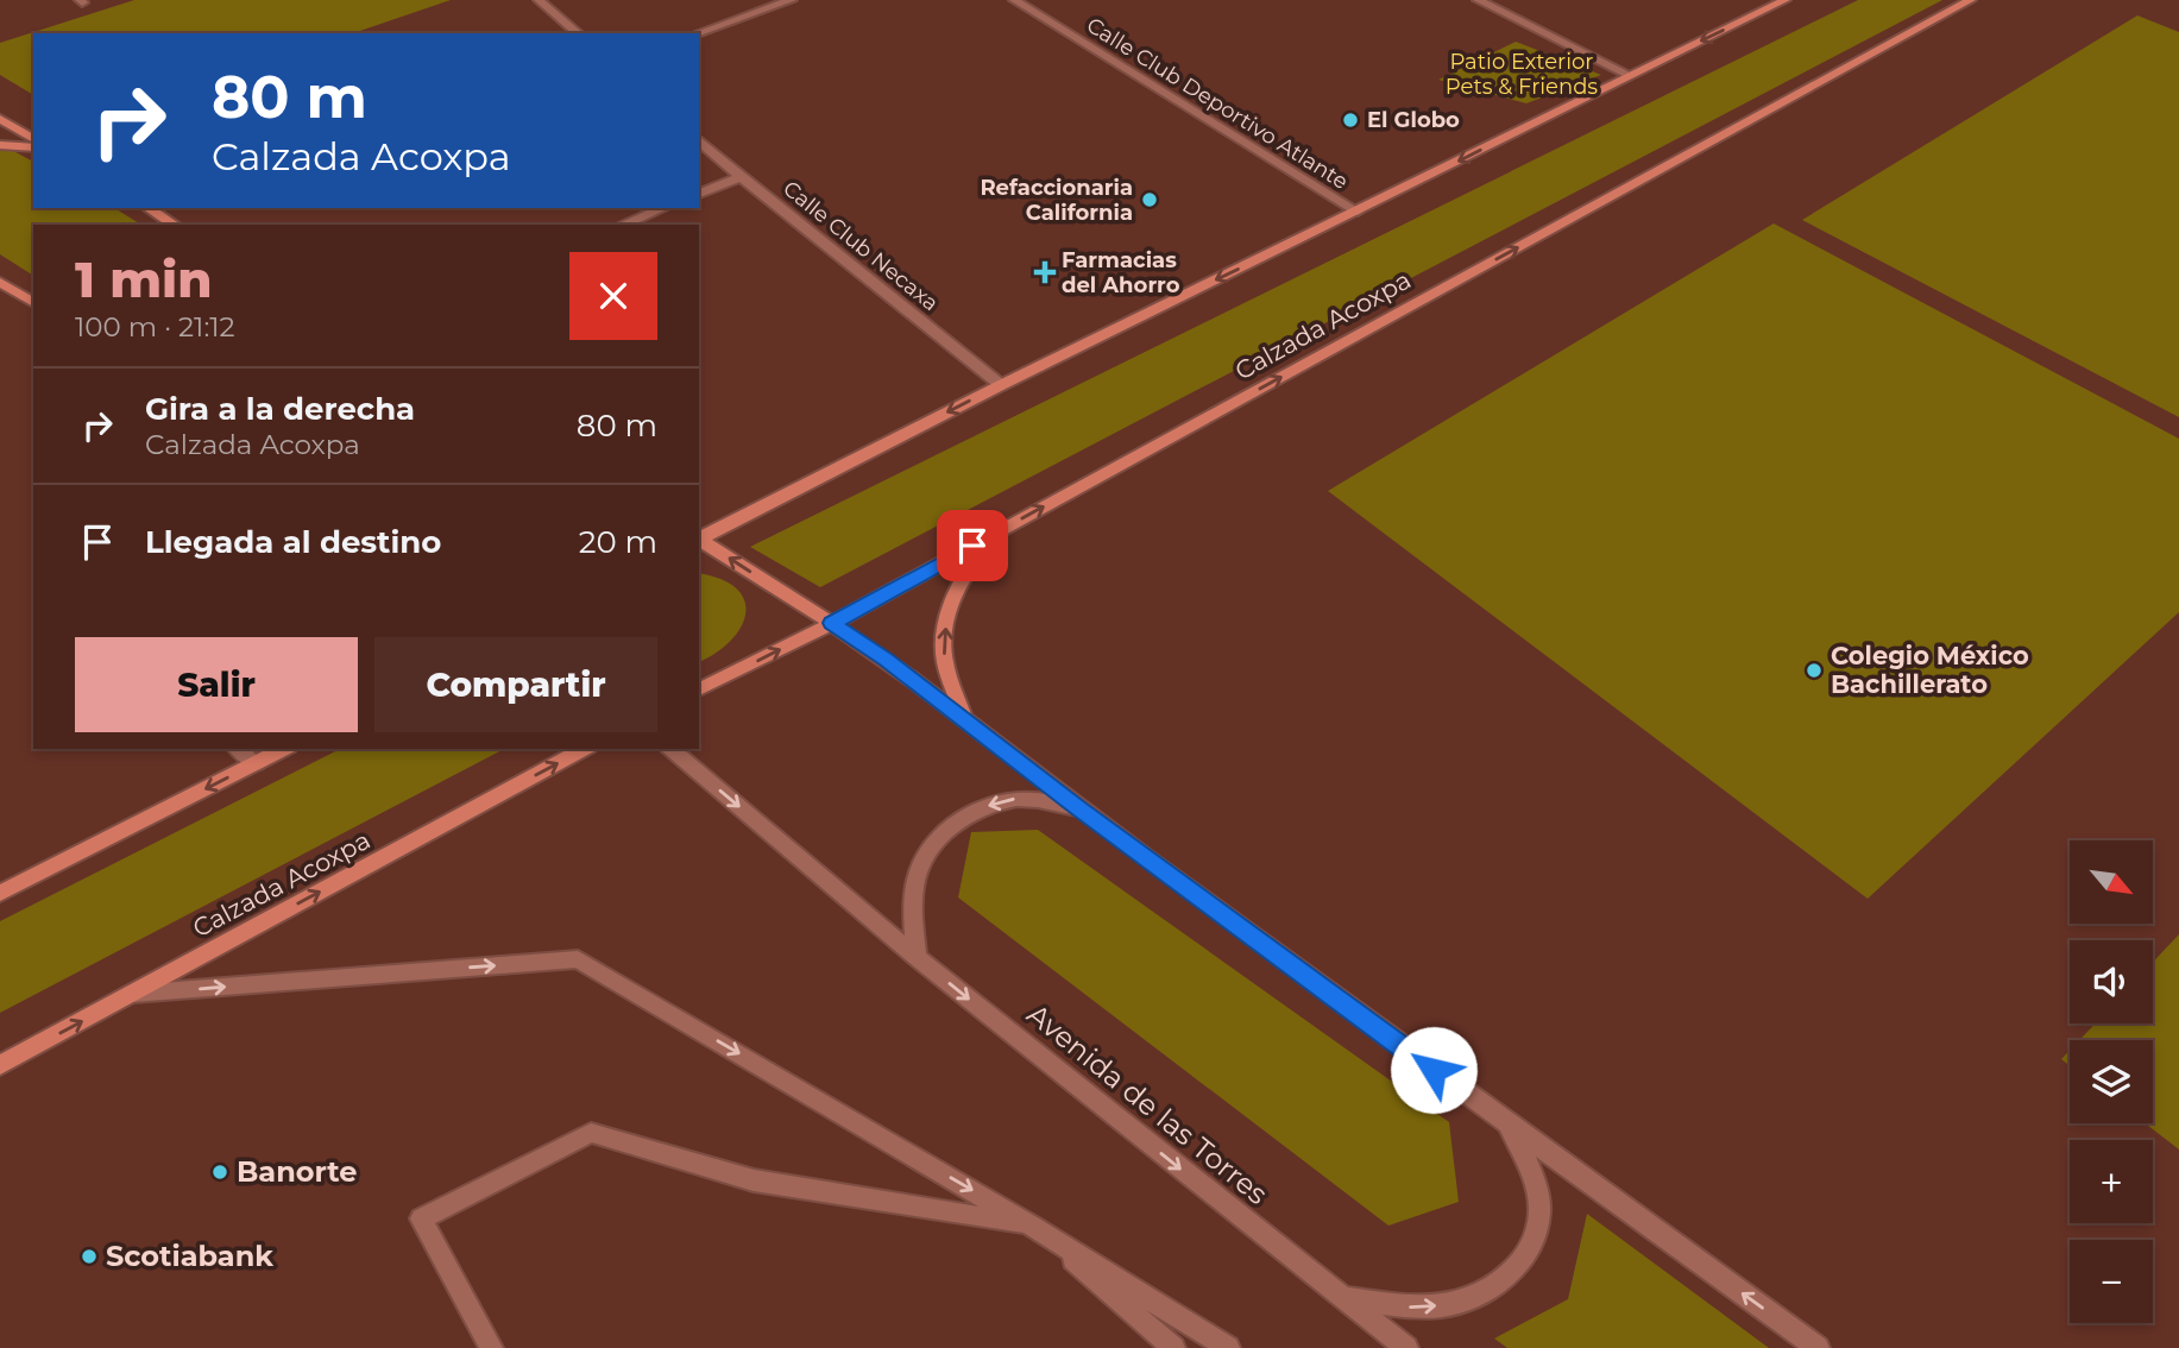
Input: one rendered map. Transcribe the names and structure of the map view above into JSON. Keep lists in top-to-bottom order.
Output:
{
  "streets": {
    "main road": ["Calzada Acoxpa"],
    "street": ["Calle Club Deportivo Atlante", "Calle Club Necaxa", "Avenida de las Torres"]
  },
  "parks": ["Patio Exterior Pets & Friends"],
  "places": {
    "other": [
      "El Globo",
      "Refaccionaria California",
      "Colegio México Bachillerato",
      "Banorte",
      "Scotiabank"
    ],
    "health": ["Farmacias del Ahorro"]
  },
  "north": "bottom right",
  "page": {
    "turn": ["80 m", "Calzada Acoxpa"],
    "heading": ["1 min", "100 m · 21:12"],
    "list": [
      {
        "name": "Gira a la derecha",
        "note": "Calzada Acoxpa",
        "value": "80 m"
      },
      {
        "name": "Llegada al destino",
        "value": "20 m"
      }
    ],
    "buttons": ["Salir", "Compartir"],
    "map_buttons": ["+", "−"]
  }
}
